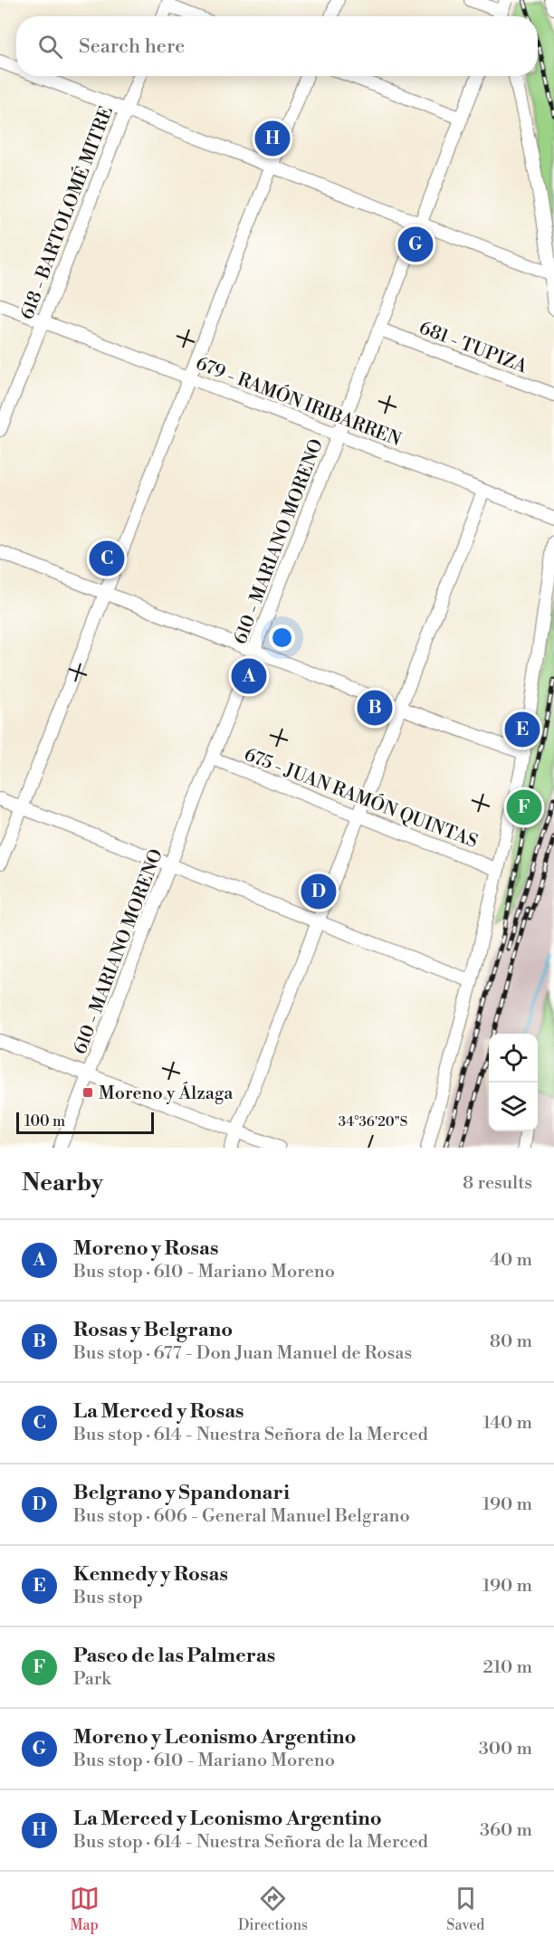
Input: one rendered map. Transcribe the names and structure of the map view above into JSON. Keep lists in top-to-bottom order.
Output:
{
  "streets": {
    "street": [
      "618 - BARTOLOMÉ MITRE",
      "681 - TUPIZA",
      "679 - RAMÓN IRIBARREN",
      "610 - MARIANO MORENO",
      "675 - JUAN RAMÓN QUINTAS"
    ]
  },
  "crossings": [
    ["618 - BARTOLOMÉ MITRE", "679 - RAMÓN IRIBARREN"],
    ["681 - TUPIZA", "610 - MARIANO MORENO"],
    ["679 - RAMÓN IRIBARREN", "610 - MARIANO MORENO"],
    ["610 - MARIANO MORENO", "675 - JUAN RAMÓN QUINTAS"]
  ],
  "places": {
    "transit": ["Moreno y Álzaga"]
  },
  "scale_bar": "100 m",
  "page": {
    "search": "Search here",
    "pins": [
      "H",
      "G",
      "C",
      "A",
      "B",
      "E",
      "F",
      "D"
    ],
    "scale": "100 m",
    "heading": ["Nearby", "8 results"],
    "list": [
      {
        "mark": "A",
        "name": "Moreno y Rosas",
        "note": "Bus stop · 610 - Mariano Moreno",
        "value": "40 m"
      },
      {
        "mark": "B",
        "name": "Rosas y Belgrano",
        "note": "Bus stop · 677 - Don Juan Manuel de Rosas",
        "value": "80 m"
      },
      {
        "mark": "C",
        "name": "La Merced y Rosas",
        "note": "Bus stop · 614 - Nuestra Señora de la Merced",
        "value": "140 m"
      },
      {
        "mark": "D",
        "name": "Belgrano y Spandonari",
        "note": "Bus stop · 606 - General Manuel Belgrano",
        "value": "190 m"
      },
      {
        "mark": "E",
        "name": "Kennedy y Rosas",
        "note": "Bus stop",
        "value": "190 m"
      },
      {
        "mark": "F",
        "name": "Paseo de las Palmeras",
        "note": "Park",
        "value": "210 m"
      },
      {
        "mark": "G",
        "name": "Moreno y Leonismo Argentino",
        "note": "Bus stop · 610 - Mariano Moreno",
        "value": "300 m"
      },
      {
        "mark": "H",
        "name": "La Merced y Leonismo Argentino",
        "note": "Bus stop · 614 - Nuestra Señora de la Merced",
        "value": "360 m"
      }
    ],
    "nav": ["Map", "Directions", "Saved"]
  },
  "coordinates": ["34°36'20\"S"]
}
